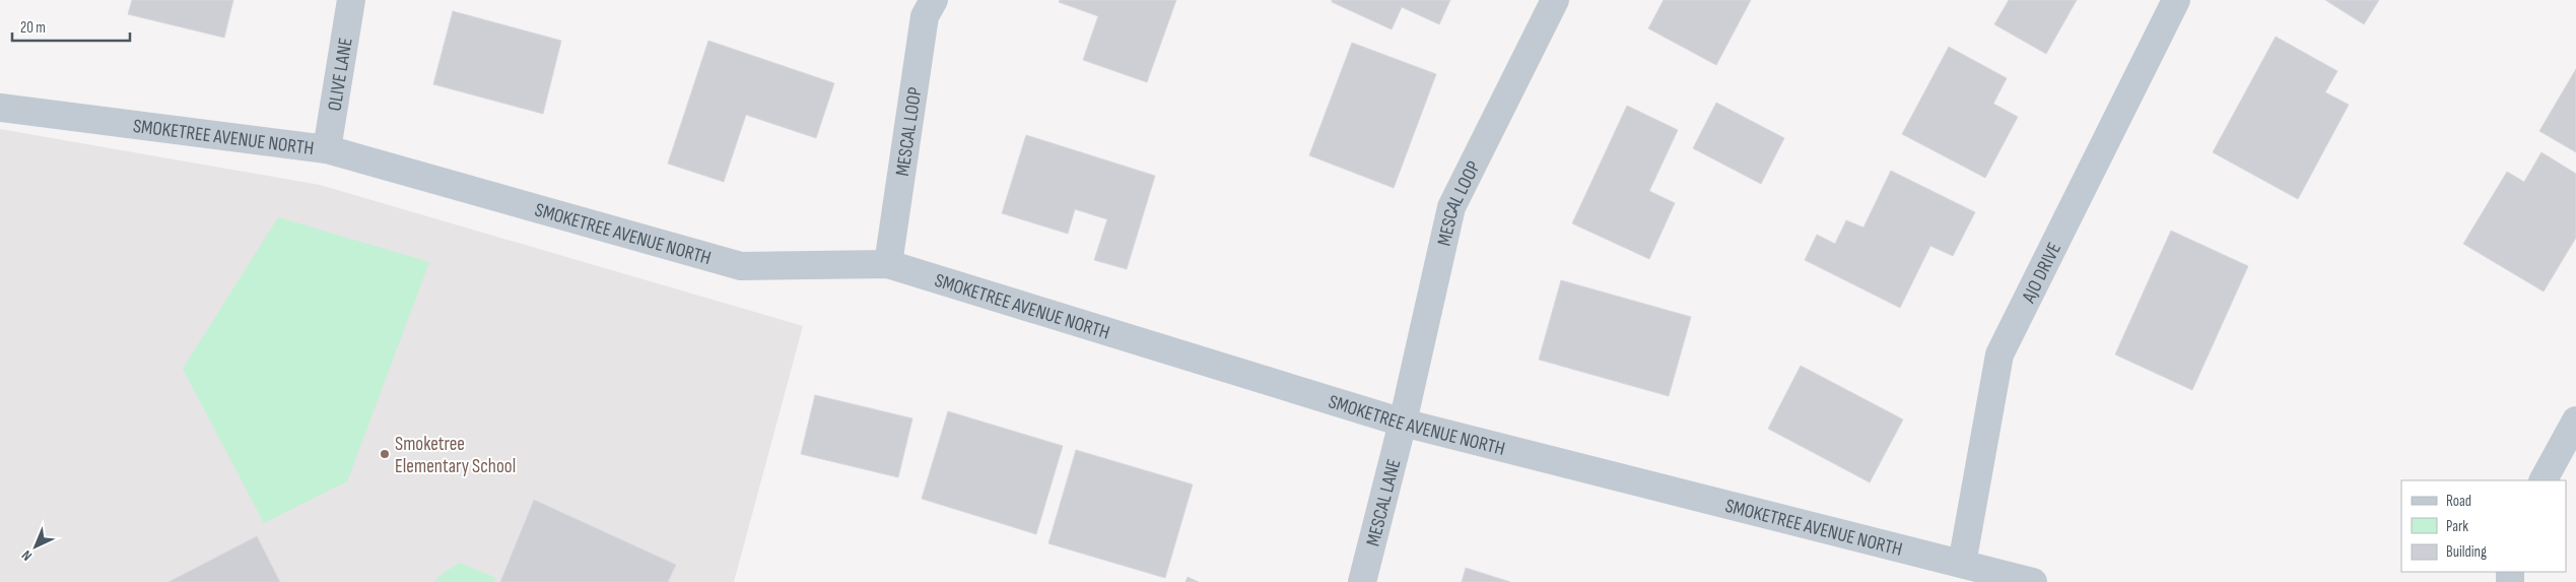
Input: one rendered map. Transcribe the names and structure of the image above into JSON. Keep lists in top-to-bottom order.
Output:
{
  "streets": {
    "street": [
      "OLIVE LANE",
      "MESCAL LOOP",
      "SMOKETREE AVENUE NORTH",
      "AJO DRIVE",
      "MESCAL LANE"
    ]
  },
  "crossings": [
    ["OLIVE LANE", "SMOKETREE AVENUE NORTH"],
    ["MESCAL LOOP", "SMOKETREE AVENUE NORTH"],
    ["MESCAL LOOP", "MESCAL LANE"],
    ["SMOKETREE AVENUE NORTH", "AJO DRIVE"],
    ["SMOKETREE AVENUE NORTH", "MESCAL LANE"]
  ],
  "places": ["Smoketree Elementary School"],
  "legend": ["Road", "Park", "Building"],
  "scale_bar": "20 m",
  "north": "bottom left"
}
